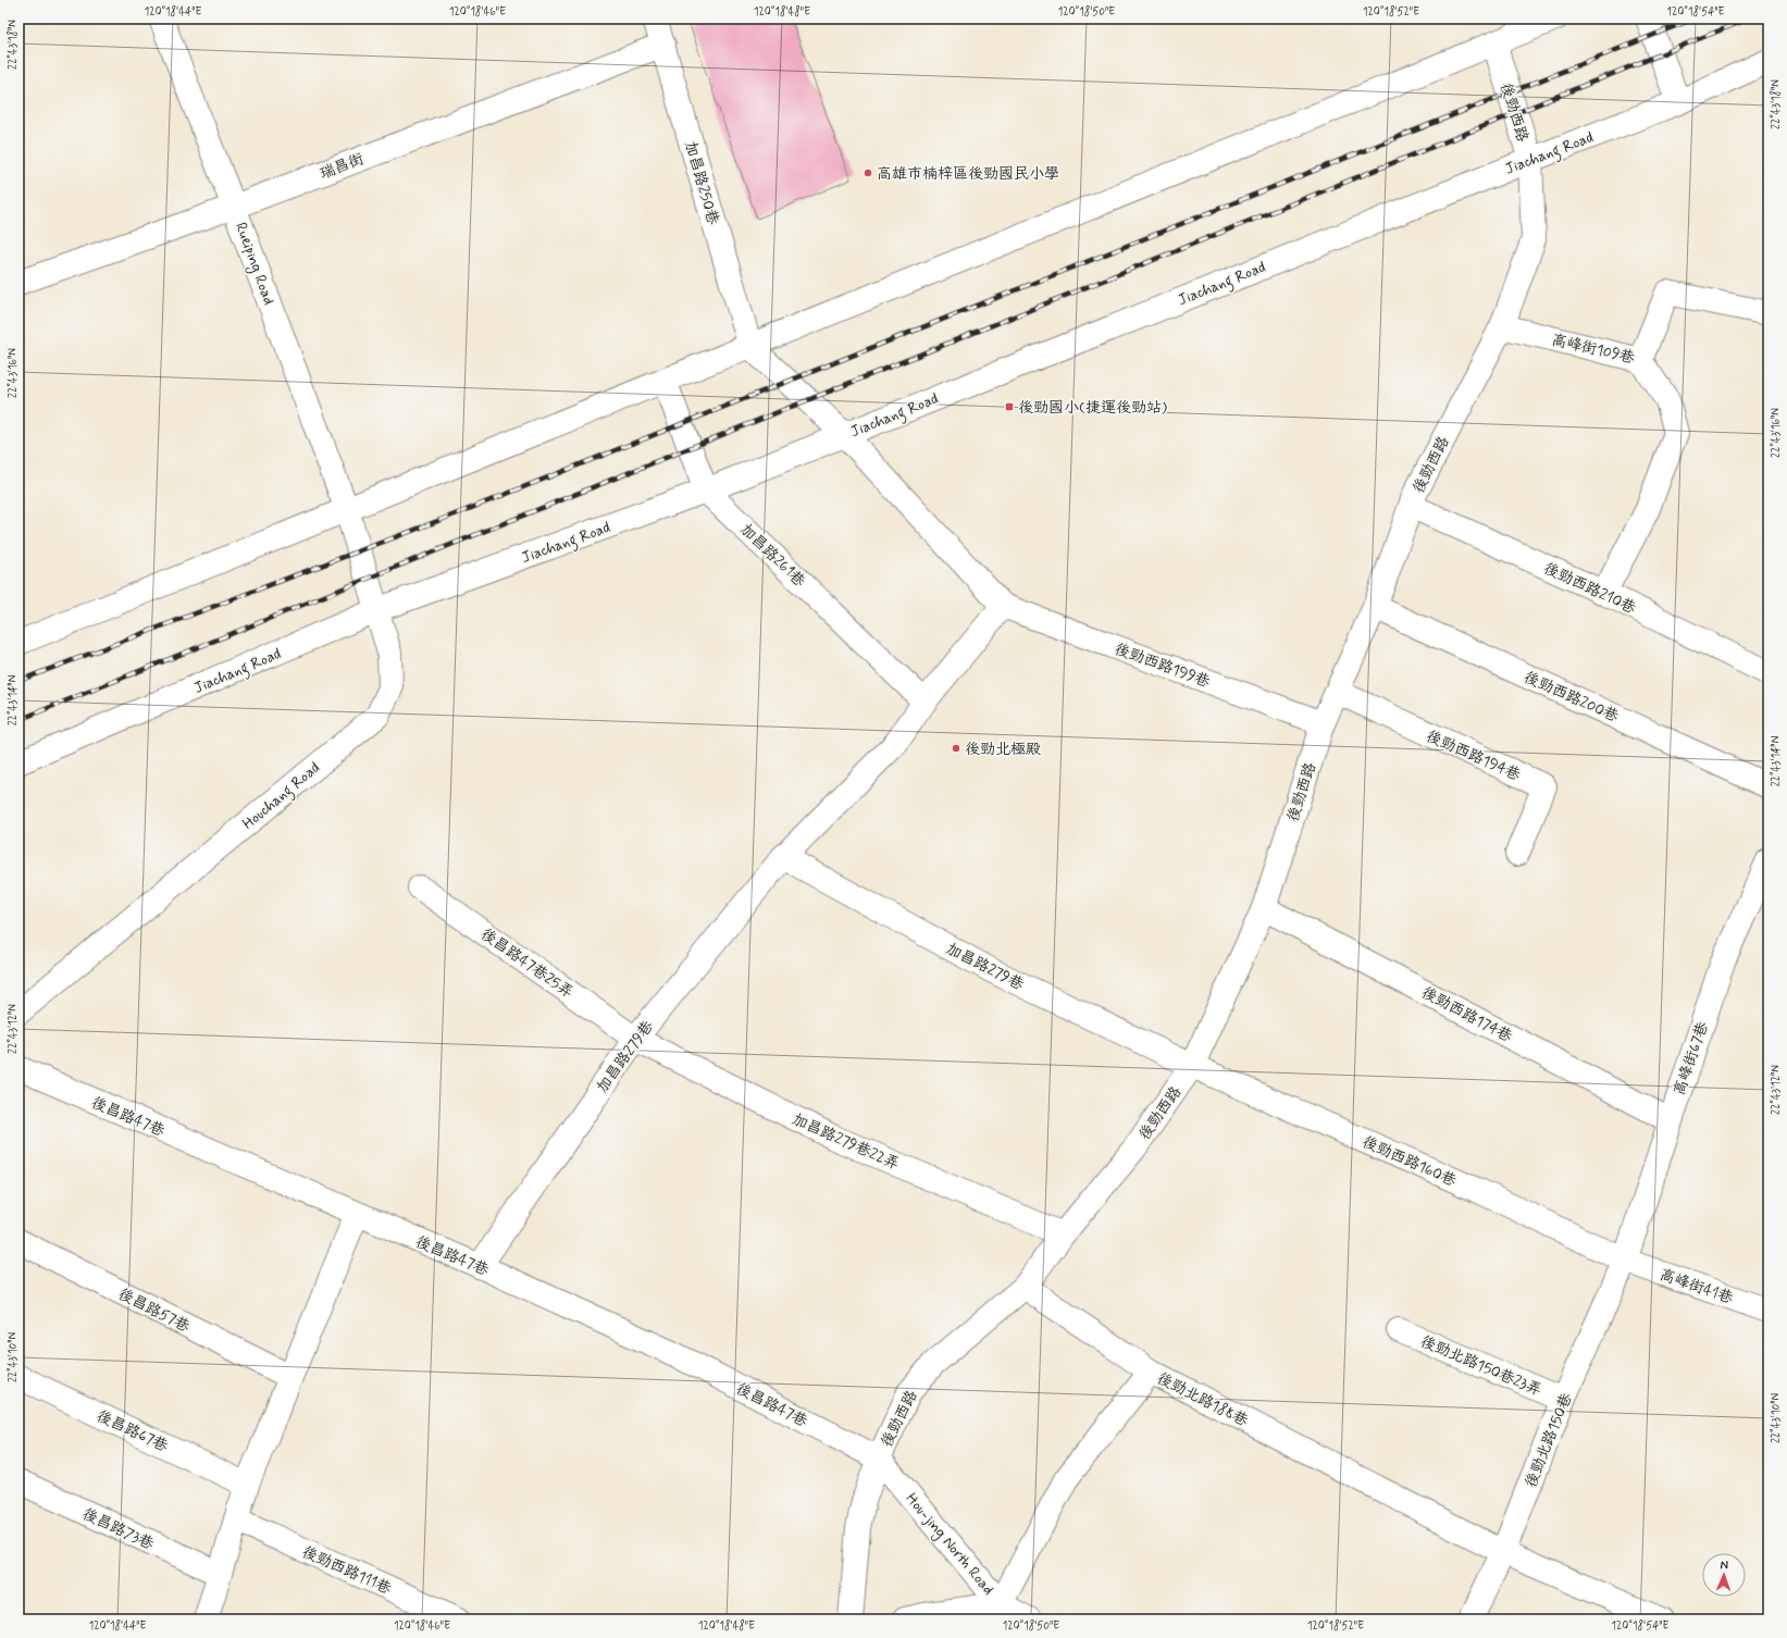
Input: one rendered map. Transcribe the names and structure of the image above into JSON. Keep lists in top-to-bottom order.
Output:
{
  "streets": {
    "street": [
      "後勁西路",
      "Jiachang Road",
      "瑞昌街",
      "加昌路250巷",
      "Rueiping Road",
      "高峰街109巷",
      "加昌路261巷",
      "後勁西路210巷",
      "後勁西路199巷",
      "後勁西路200巷",
      "後勁西路194巷",
      "Houchang Road",
      "後昌路47巷25弄",
      "加昌路279巷",
      "後勁西路174巷",
      "高峰街67巷",
      "後昌路47巷",
      "加昌路279巷22弄",
      "後勁西路160巷",
      "高峰街41巷",
      "後昌路57巷",
      "後勁北路150巷23弄",
      "後勁北路188巷",
      "後昌路67巷",
      "後勁北路150巷",
      "後昌路73巷",
      "Hou-jing North Road",
      "後勁西路111巷"
    ]
  },
  "crossings": [
    ["後勁西路", "Jiachang Road"],
    ["後勁西路", "高峰街109巷"],
    ["後勁西路", "後勁西路210巷"],
    ["後勁西路", "後勁西路199巷"],
    ["後勁西路", "後勁西路200巷"],
    ["後勁西路", "後勁西路194巷"],
    ["後勁西路", "加昌路279巷"],
    ["後勁西路", "後勁西路174巷"],
    ["後勁西路", "後昌路47巷"],
    ["後勁西路", "加昌路279巷22弄"],
    ["後勁西路", "後勁西路160巷"],
    ["後勁西路", "Hou-jing North Road"],
    ["Jiachang Road", "加昌路261巷"],
    ["Jiachang Road", "Houchang Road"],
    ["瑞昌街", "加昌路250巷"],
    ["瑞昌街", "Rueiping Road"],
    ["Rueiping Road", "Houchang Road"],
    ["加昌路261巷", "加昌路279巷"],
    ["後勁西路199巷", "加昌路279巷"],
    ["後昌路47巷25弄", "加昌路279巷"],
    ["後昌路47巷25弄", "加昌路279巷22弄"],
    ["加昌路279巷", "後昌路47巷"],
    ["加昌路279巷", "加昌路279巷22弄"],
    ["加昌路279巷", "後勁西路160巷"],
    ["後勁西路174巷", "高峰街67巷"],
    ["高峰街67巷", "後勁西路160巷"],
    ["高峰街67巷", "高峰街41巷"],
    ["高峰街67巷", "後勁北路150巷"],
    ["後昌路47巷", "Hou-jing North Road"],
    ["後勁西路160巷", "高峰街41巷"],
    ["後勁西路160巷", "後勁北路150巷"],
    ["高峰街41巷", "後勁北路150巷"],
    ["後勁北路150巷23弄", "後勁北路150巷"],
    ["後勁北路188巷", "後勁北路150巷"],
    ["後勁北路188巷", "Hou-jing North Road"]
  ],
  "places": {
    "other": ["高雄市楠梓區後勁國民小學", "後勁北極殿"],
    "transit": ["後勁國小(捷運後勁站)"]
  },
  "north": "top",
  "coordinates": [
    "120°18'44\"E",
    "120°18'46\"E",
    "120°18'48\"E",
    "120°18'50\"E",
    "120°18'52\"E",
    "120°18'54\"E",
    "22°43'18\"N",
    "22°43'16\"N",
    "22°43'14\"N",
    "22°43'12\"N",
    "22°43'10\"N"
  ]
}
